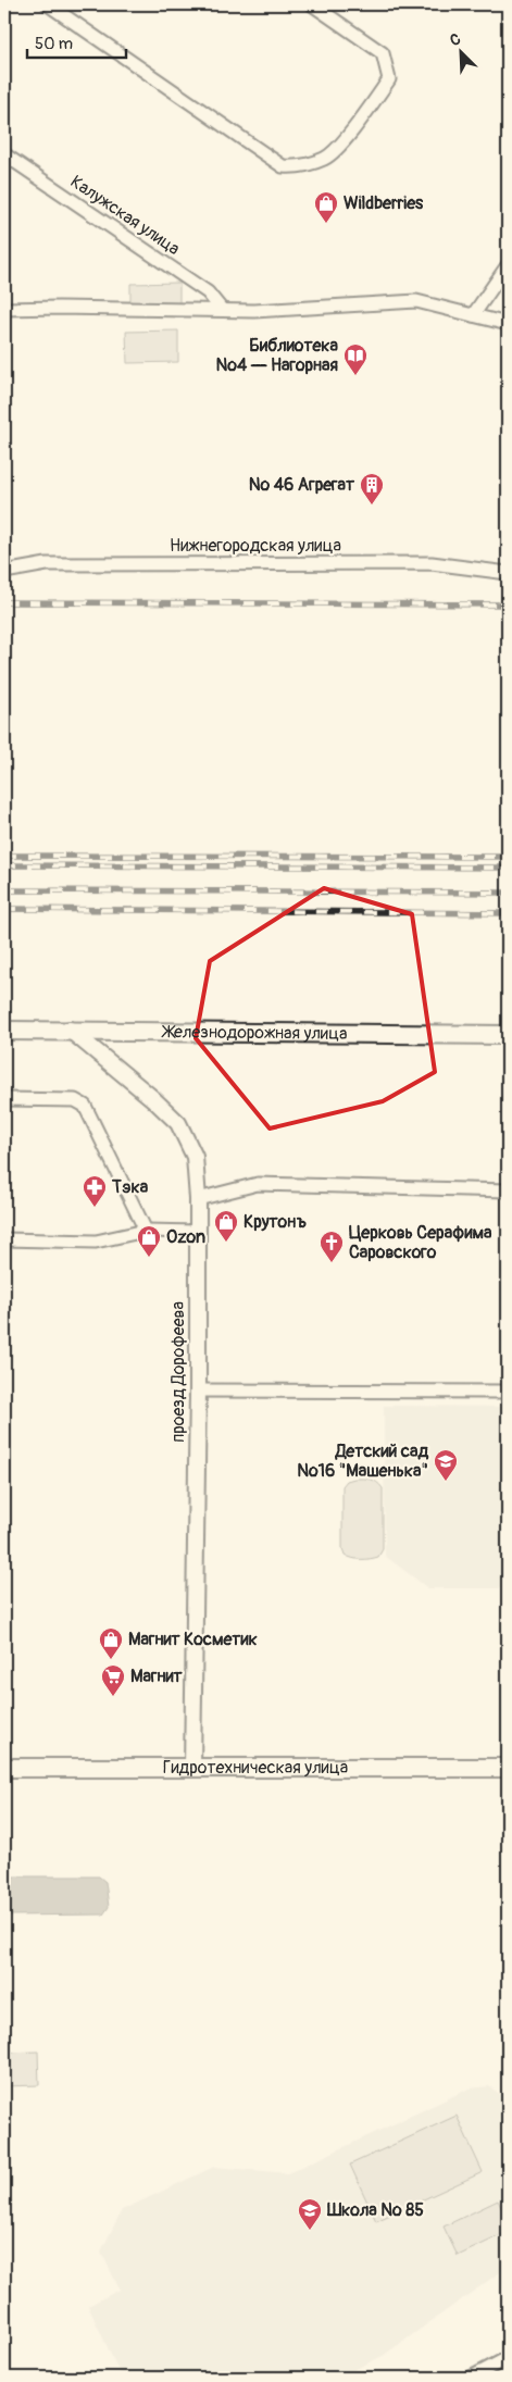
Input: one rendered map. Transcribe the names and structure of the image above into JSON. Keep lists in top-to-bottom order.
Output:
{
  "streets": {
    "main road": ["Железнодорожная улица", "Гидротехническая улица"],
    "street": ["Калужская улица", "Нижнегородская улица", "проезд Дорофеева"]
  },
  "crossings": [
    ["Железнодорожная улица", "проезд Дорофеева"],
    ["проезд Дорофеева", "Гидротехническая улица"]
  ],
  "places": {
    "shop": [
      "Wildberries",
      "Крутонъ",
      "Ozon",
      "Магнит Косметик"
    ],
    "library": ["Библиотека №4 — Нагорная"],
    "building": ["№ 46 Агрегат"],
    "pharmacy": ["Тэка"],
    "church": ["Церковь Серафима Саровского"],
    "school or university": ["Детский сад №16 \"Машенька\"", "Школа № 85"],
    "supermarket": ["Магнит"]
  },
  "scale_bar": "50 m",
  "north": "top left"
}
